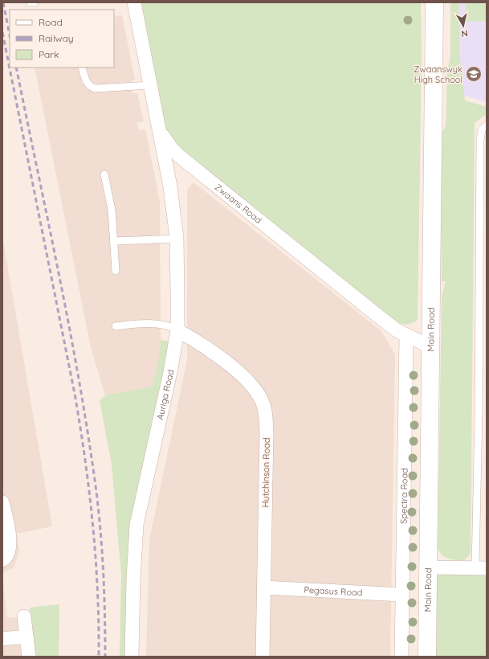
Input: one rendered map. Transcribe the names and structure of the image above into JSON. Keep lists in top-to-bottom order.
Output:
{
  "streets": {
    "main road": ["Main Road"],
    "street": [
      "Zwaans Road",
      "Auriga Road",
      "Hutchinson Road",
      "Spectra Road",
      "Pegasus Road"
    ]
  },
  "crossings": [
    ["Zwaans Road", "Main Road"],
    ["Zwaans Road", "Auriga Road"],
    ["Zwaans Road", "Spectra Road"],
    ["Auriga Road", "Hutchinson Road"],
    ["Hutchinson Road", "Pegasus Road"],
    ["Spectra Road", "Pegasus Road"]
  ],
  "places": {
    "school or university": ["Zwaanswyk High School"]
  },
  "legend": ["Road", "Railway", "Park"],
  "north": "bottom"
}
